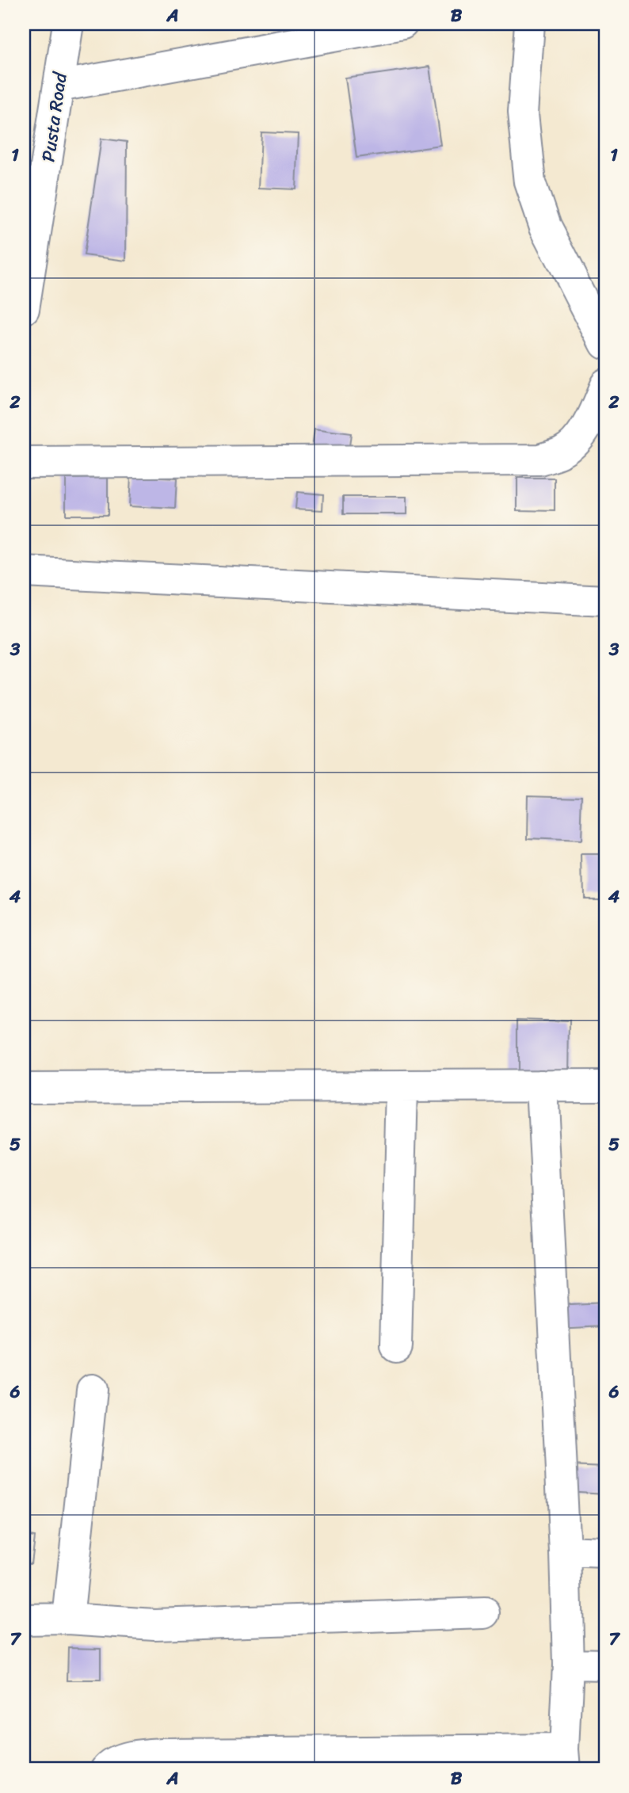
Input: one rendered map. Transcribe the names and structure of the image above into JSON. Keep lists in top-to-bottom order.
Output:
{
  "streets": {
    "street": ["Pusta Road"]
  },
  "grid": {
    "columns": ["A", "B"],
    "rows": [
      "1",
      "2",
      "3",
      "4",
      "5",
      "6",
      "7"
    ]
  }
}
